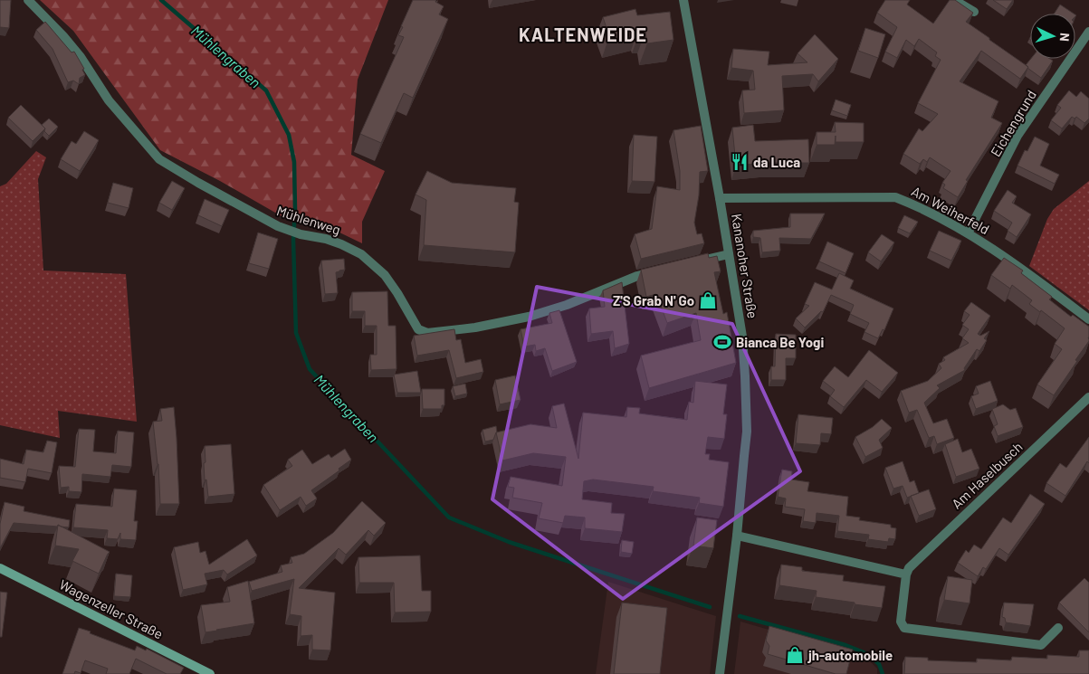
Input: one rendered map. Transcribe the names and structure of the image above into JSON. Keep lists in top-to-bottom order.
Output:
{
  "streets": {
    "main road": ["Wagenzeller Straße"],
    "street": [
      "Eichengrund",
      "Am Weiherfeld",
      "Mühlenweg",
      "Kananoher Straße",
      "Am Haselbusch"
    ]
  },
  "crossings": [
    ["Eichengrund", "Am Weiherfeld"],
    ["Am Weiherfeld", "Kananoher Straße"]
  ],
  "districts": ["KALTENWEIDE"],
  "water": ["Mühlengraben"],
  "places": {
    "restaurant": ["da Luca"],
    "shop": ["Z'S Grab N' Go", "jh-automobile"],
    "sports": ["Bianca Be Yogi"]
  },
  "north": "right"
}
